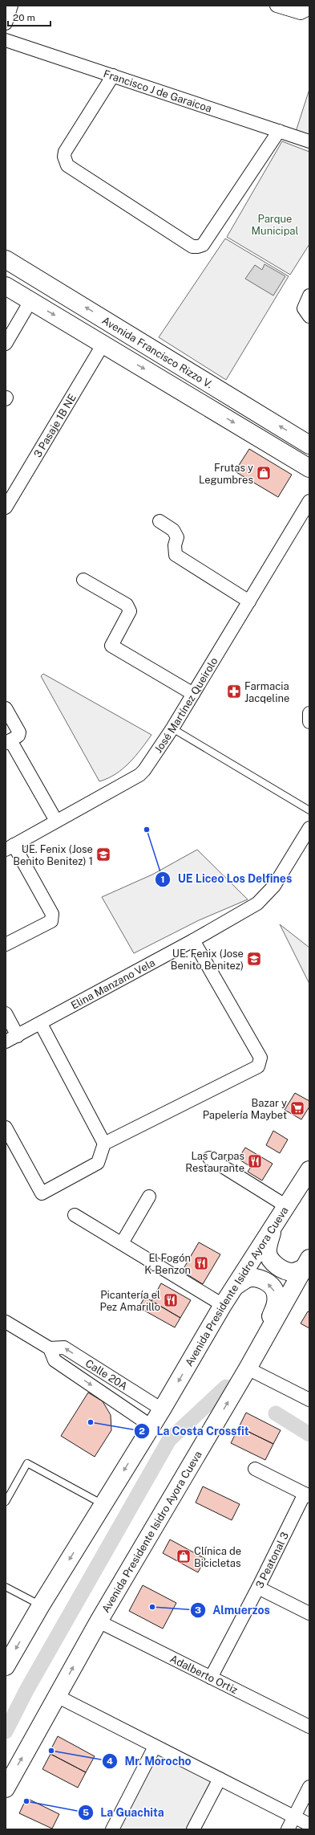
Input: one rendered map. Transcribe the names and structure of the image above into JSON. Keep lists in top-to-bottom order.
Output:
{
  "streets": {
    "main road": ["Avenida Francisco Rizzo V.", "Avenida Presidente Isidro Ayora Cueva"],
    "street": [
      "Francisco J de Garaicoa",
      "3 Pasaje 1B NE",
      "José Martínez Queirolo",
      "Elina Manzano Vela",
      "Calle 20A",
      "3 Peatonal 3",
      "Adalberto Ortiz"
    ]
  },
  "crossings": [
    ["Avenida Francisco Rizzo V.", "3 Pasaje 1B NE"],
    ["Avenida Presidente Isidro Ayora Cueva", "Calle 20A"],
    ["Avenida Presidente Isidro Ayora Cueva", "Adalberto Ortiz"],
    ["3 Peatonal 3", "Adalberto Ortiz"]
  ],
  "parks": ["Parque Municipal"],
  "places": {
    "shop": ["Frutas y Legumbres", "Clínica de Bicicletas"],
    "pharmacy": ["Farmacia Jacqeline"],
    "other": [
      "UE Liceo Los Delfines",
      "La Costa Crossfit",
      "Almuerzos",
      "Mr. Morocho",
      "La Guachita"
    ],
    "school or university": ["UE. Fenix (Jose Benito Benitez) 1", "UE. Fenix (Jose Benito Benitez)"],
    "supermarket": ["Bazar y Papelería Maybet"],
    "restaurant": ["Las Carpas Restaurante", "El Fogón K-Benzon", "Picantería el Pez Amarillo"]
  },
  "scale_bar": "20 m"
}
